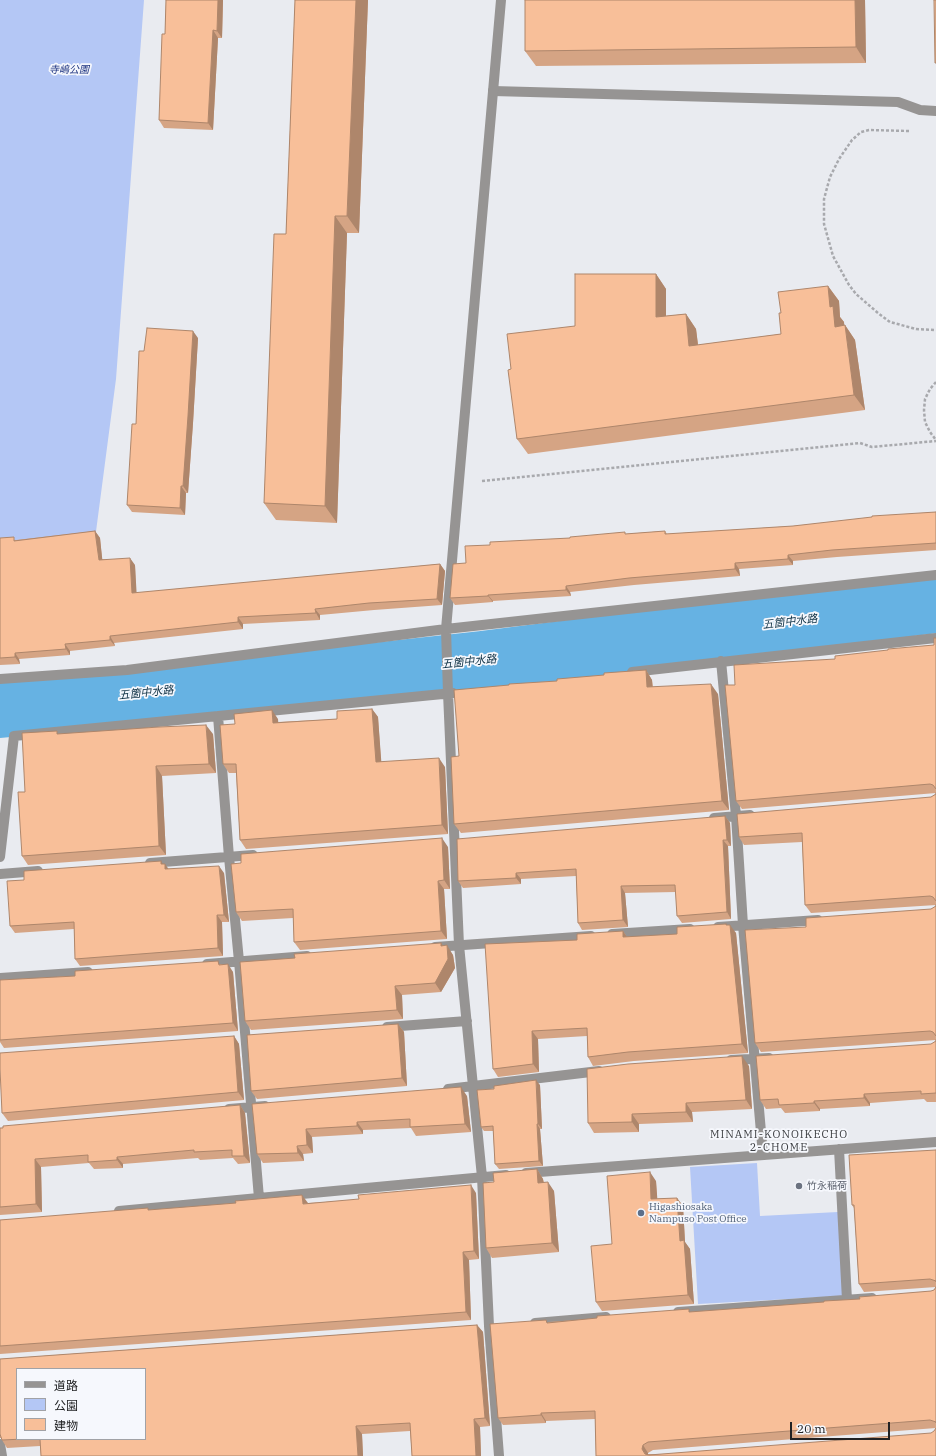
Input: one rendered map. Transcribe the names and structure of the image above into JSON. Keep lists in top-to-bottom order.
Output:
{
  "districts": ["MINAMI-KONOIKECHO 2-CHOME"],
  "water": ["五箇中水路"],
  "parks": ["寺嶋公園"],
  "places": ["竹永稲荷", "Higashiosaka Nampuso Post Office"],
  "legend": ["道路", "公園", "建物"],
  "scale_bar": "20 m"
}
